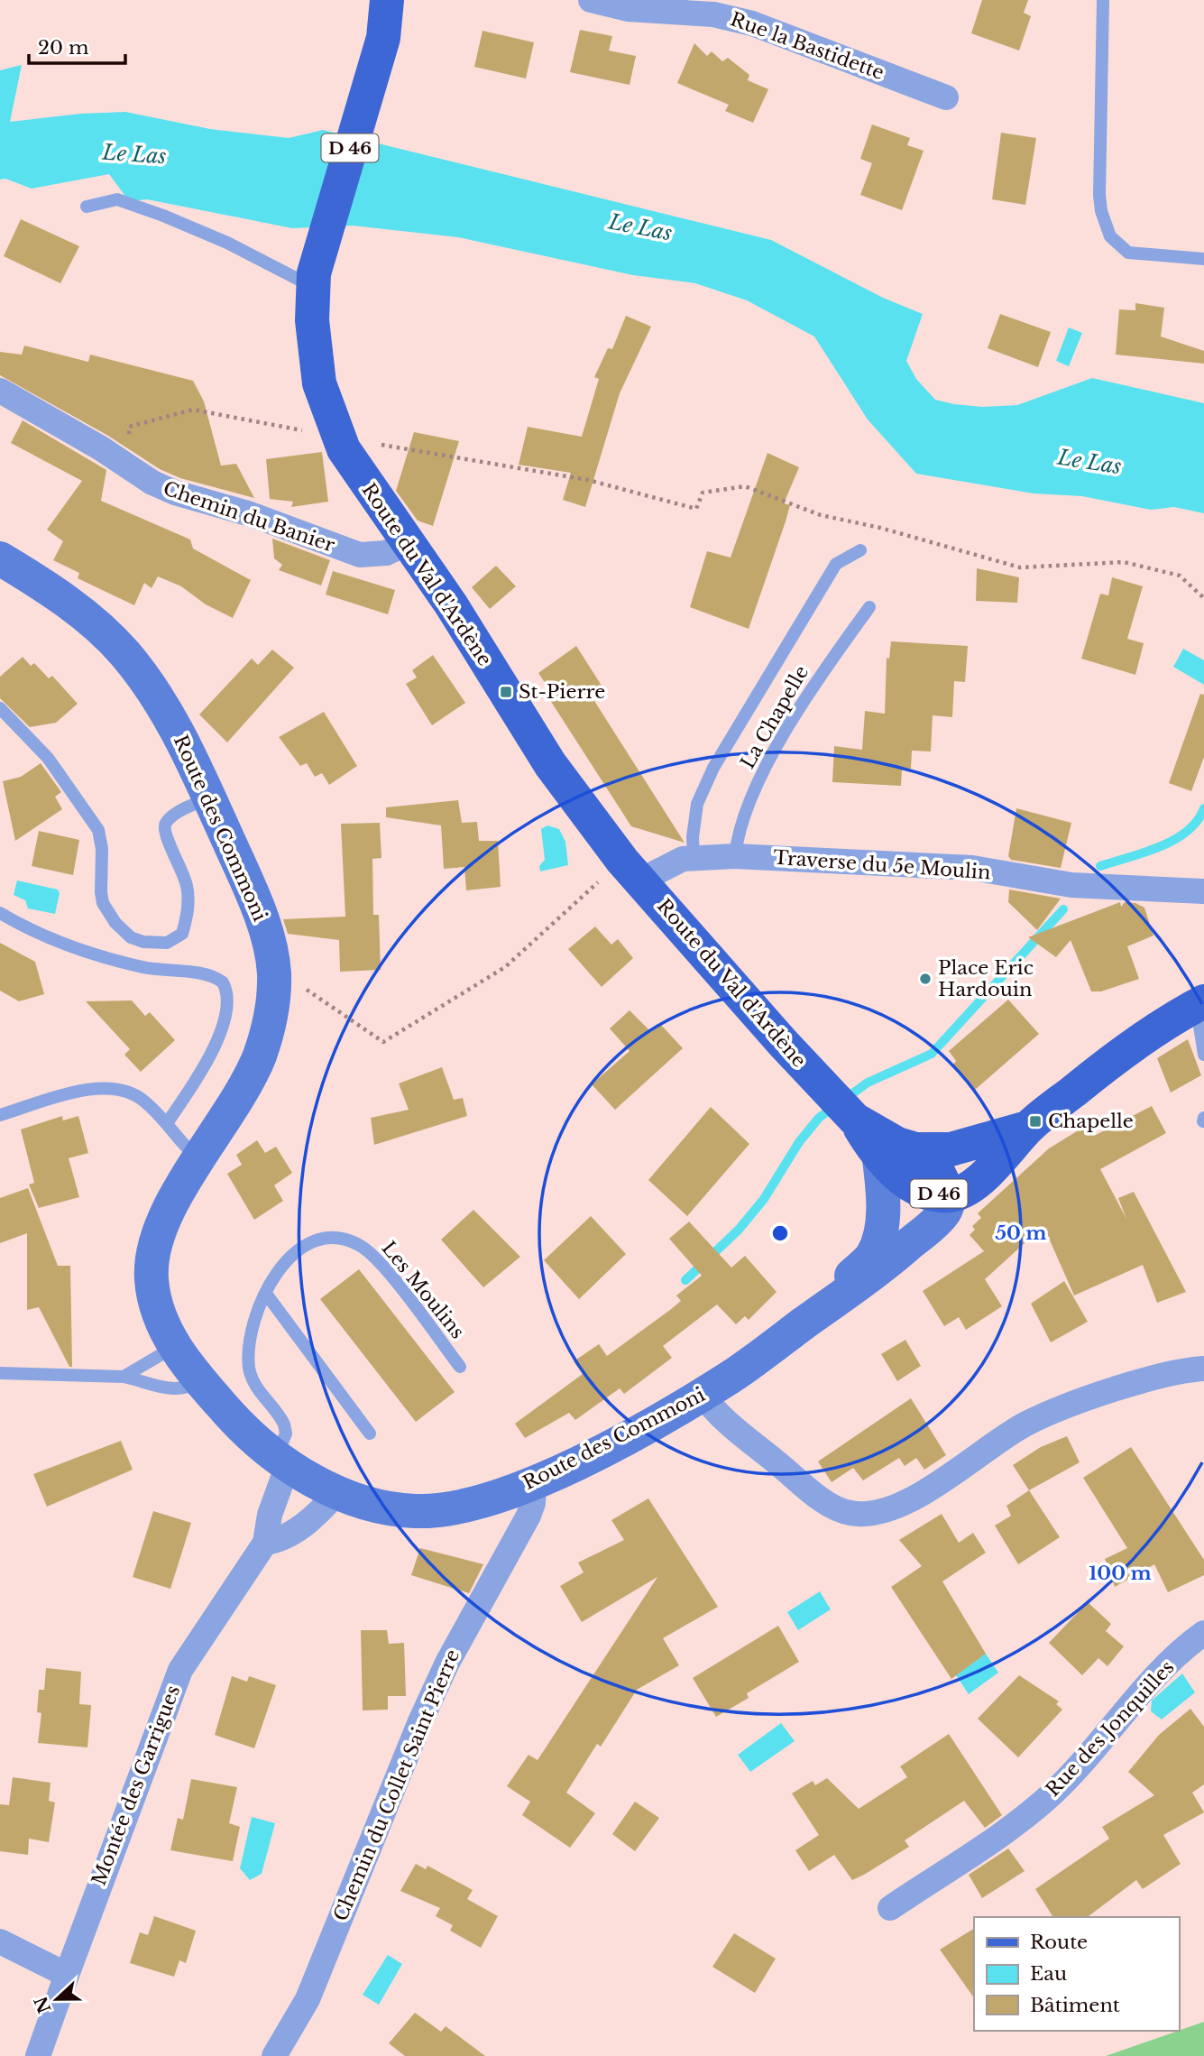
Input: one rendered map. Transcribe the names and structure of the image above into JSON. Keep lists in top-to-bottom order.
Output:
{
  "streets": {
    "main road": ["D 46", "Route du Val d'Ardène"],
    "street": [
      "Rue la Bastidette",
      "Chemin du Banier",
      "Route des Commoni",
      "Traverse du 5e Moulin",
      "Rue des Jonquilles",
      "Montée des Garrigues",
      "Chemin du Collet Saint Pierre"
    ],
    "lane": ["La Chapelle", "Les Moulins"]
  },
  "crossings": [
    ["D 46", "Route du Val d'Ardène"],
    ["D 46", "Route des Commoni"],
    ["Chemin du Banier", "Route du Val d'Ardène"],
    ["Route du Val d'Ardène", "Traverse du 5e Moulin"],
    ["La Chapelle", "Traverse du 5e Moulin"],
    ["Route des Commoni", "Les Moulins"],
    ["Route des Commoni", "Montée des Garrigues"],
    ["Route des Commoni", "Chemin du Collet Saint Pierre"],
    ["Les Moulins", "Montée des Garrigues"]
  ],
  "water": ["Le Las"],
  "places": {
    "transit": ["St-Pierre", "Chapelle"],
    "other": ["Place Eric Hardouin"]
  },
  "legend": ["Route", "Eau", "Bâtiment"],
  "scale_bar": "20 m",
  "north": "left",
  "rings": ["50 m", "100 m"]
}
